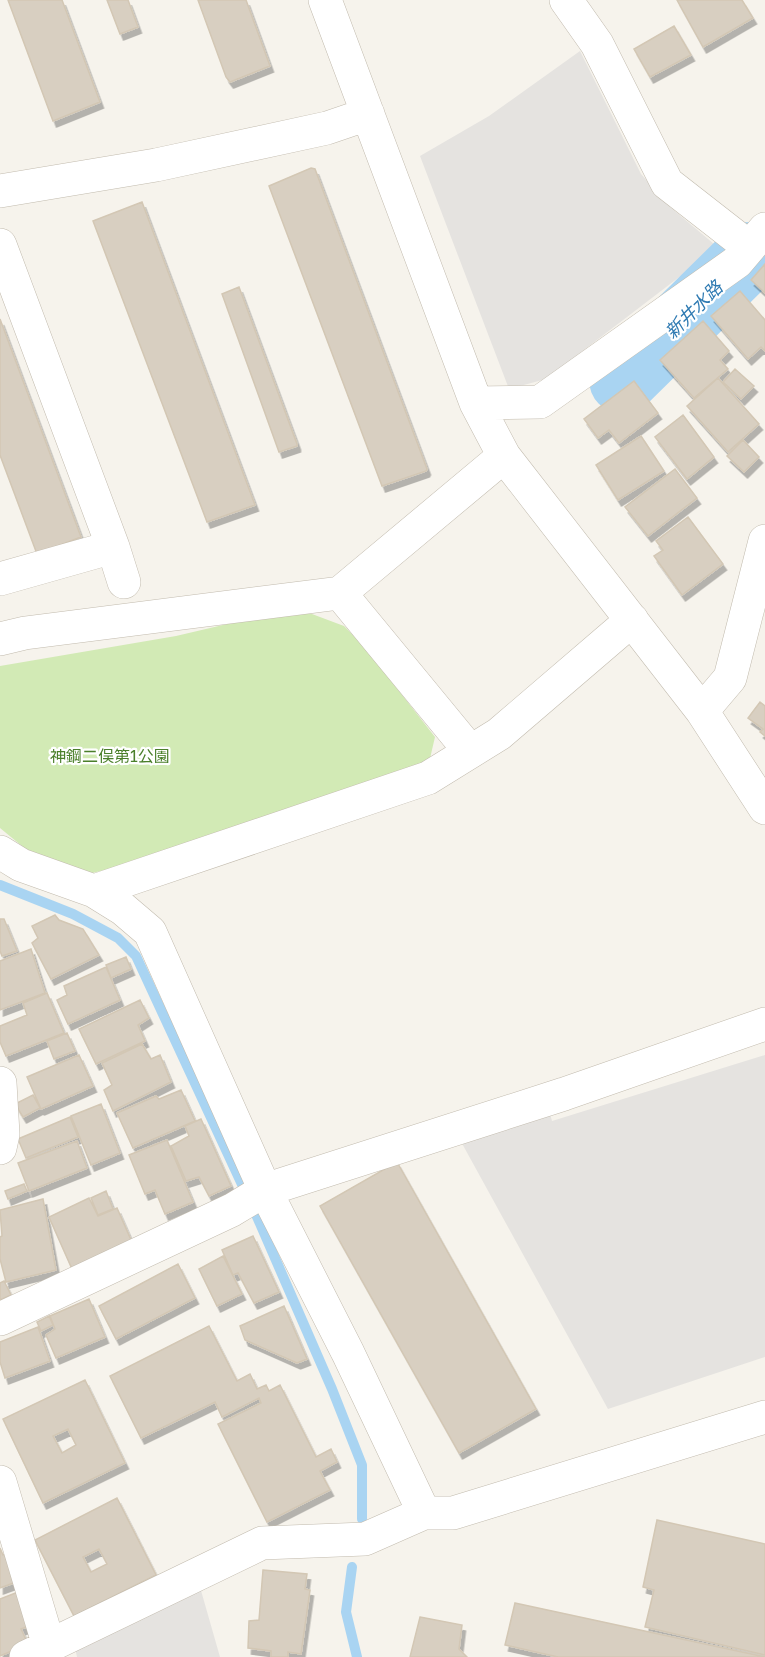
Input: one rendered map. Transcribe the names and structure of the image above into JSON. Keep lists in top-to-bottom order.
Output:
{
  "water": ["新井水路"],
  "parks": ["神鋼二俣第1公園"]
}
